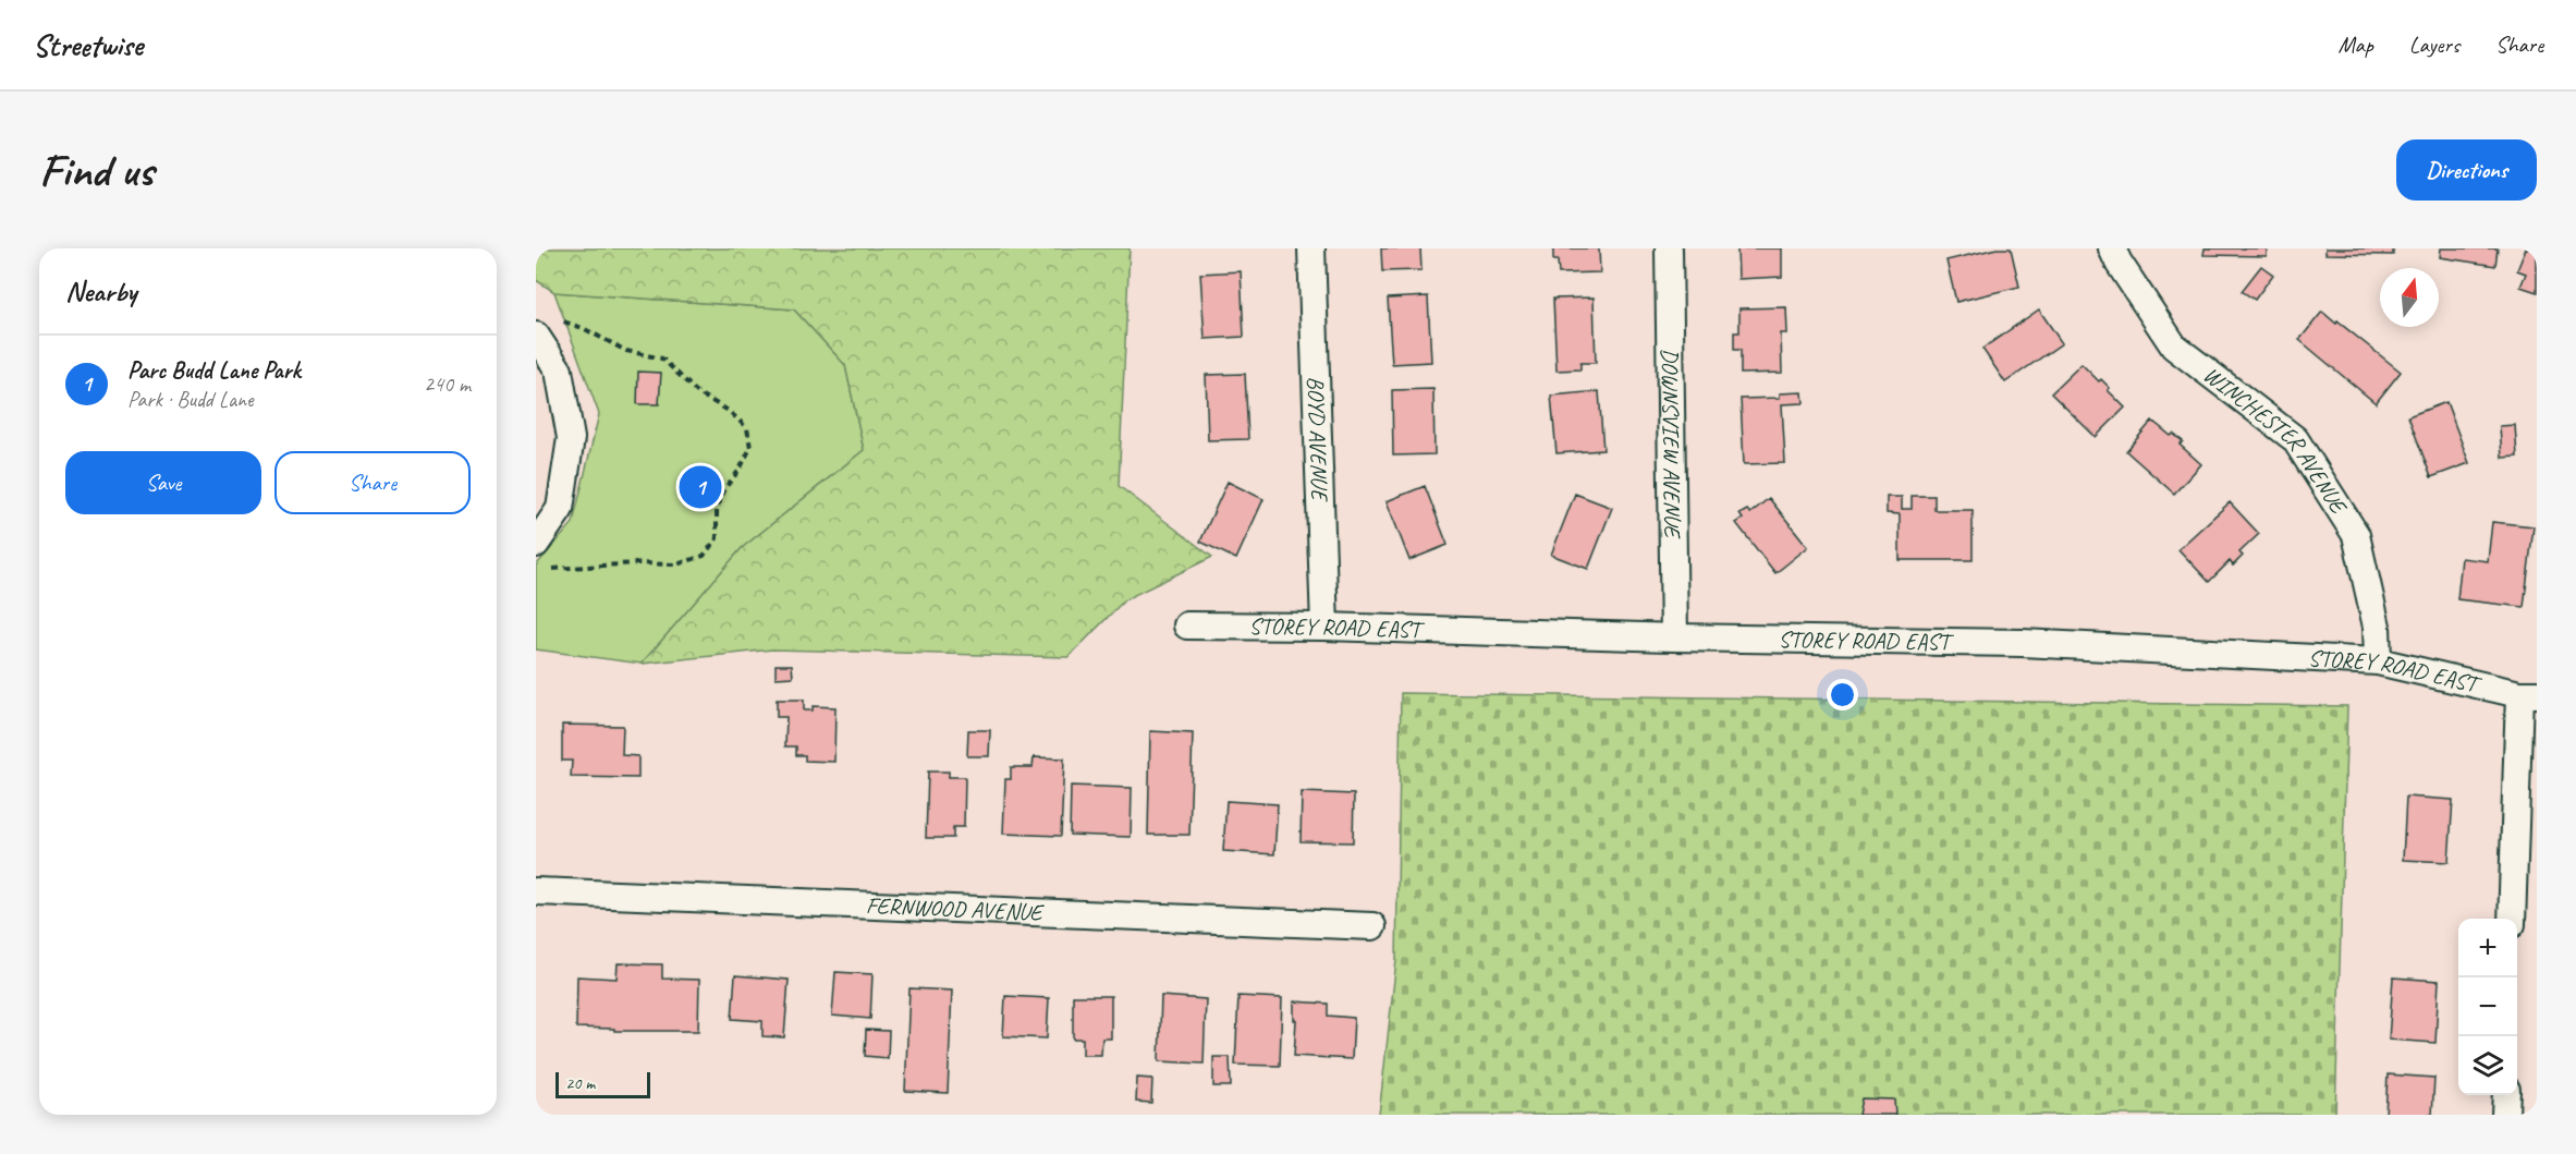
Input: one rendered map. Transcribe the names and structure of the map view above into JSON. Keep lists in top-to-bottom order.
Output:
{
  "streets": {
    "street": [
      "BOYD AVENUE",
      "WINCHESTER AVENUE",
      "DOWNSVIEW AVENUE",
      "STOREY ROAD EAST",
      "FERNWOOD AVENUE"
    ]
  },
  "crossings": [
    ["BOYD AVENUE", "STOREY ROAD EAST"],
    ["WINCHESTER AVENUE", "STOREY ROAD EAST"],
    ["DOWNSVIEW AVENUE", "STOREY ROAD EAST"]
  ],
  "scale_bar": "20 m",
  "north": "top",
  "page": {
    "header": "Streetwise",
    "nav": ["Map", "Layers", "Share"],
    "buttons": [
      "Directions",
      ["Save", "Share"]
    ],
    "title": "Find us",
    "heading": "Nearby",
    "list": [
      {
        "mark": "1",
        "name": "Parc Budd Lane Park",
        "note": "Park · Budd Lane",
        "value": "240 m"
      }
    ],
    "pins": "1",
    "map_buttons": ["+", "−"],
    "scale": "20 m"
  }
}
